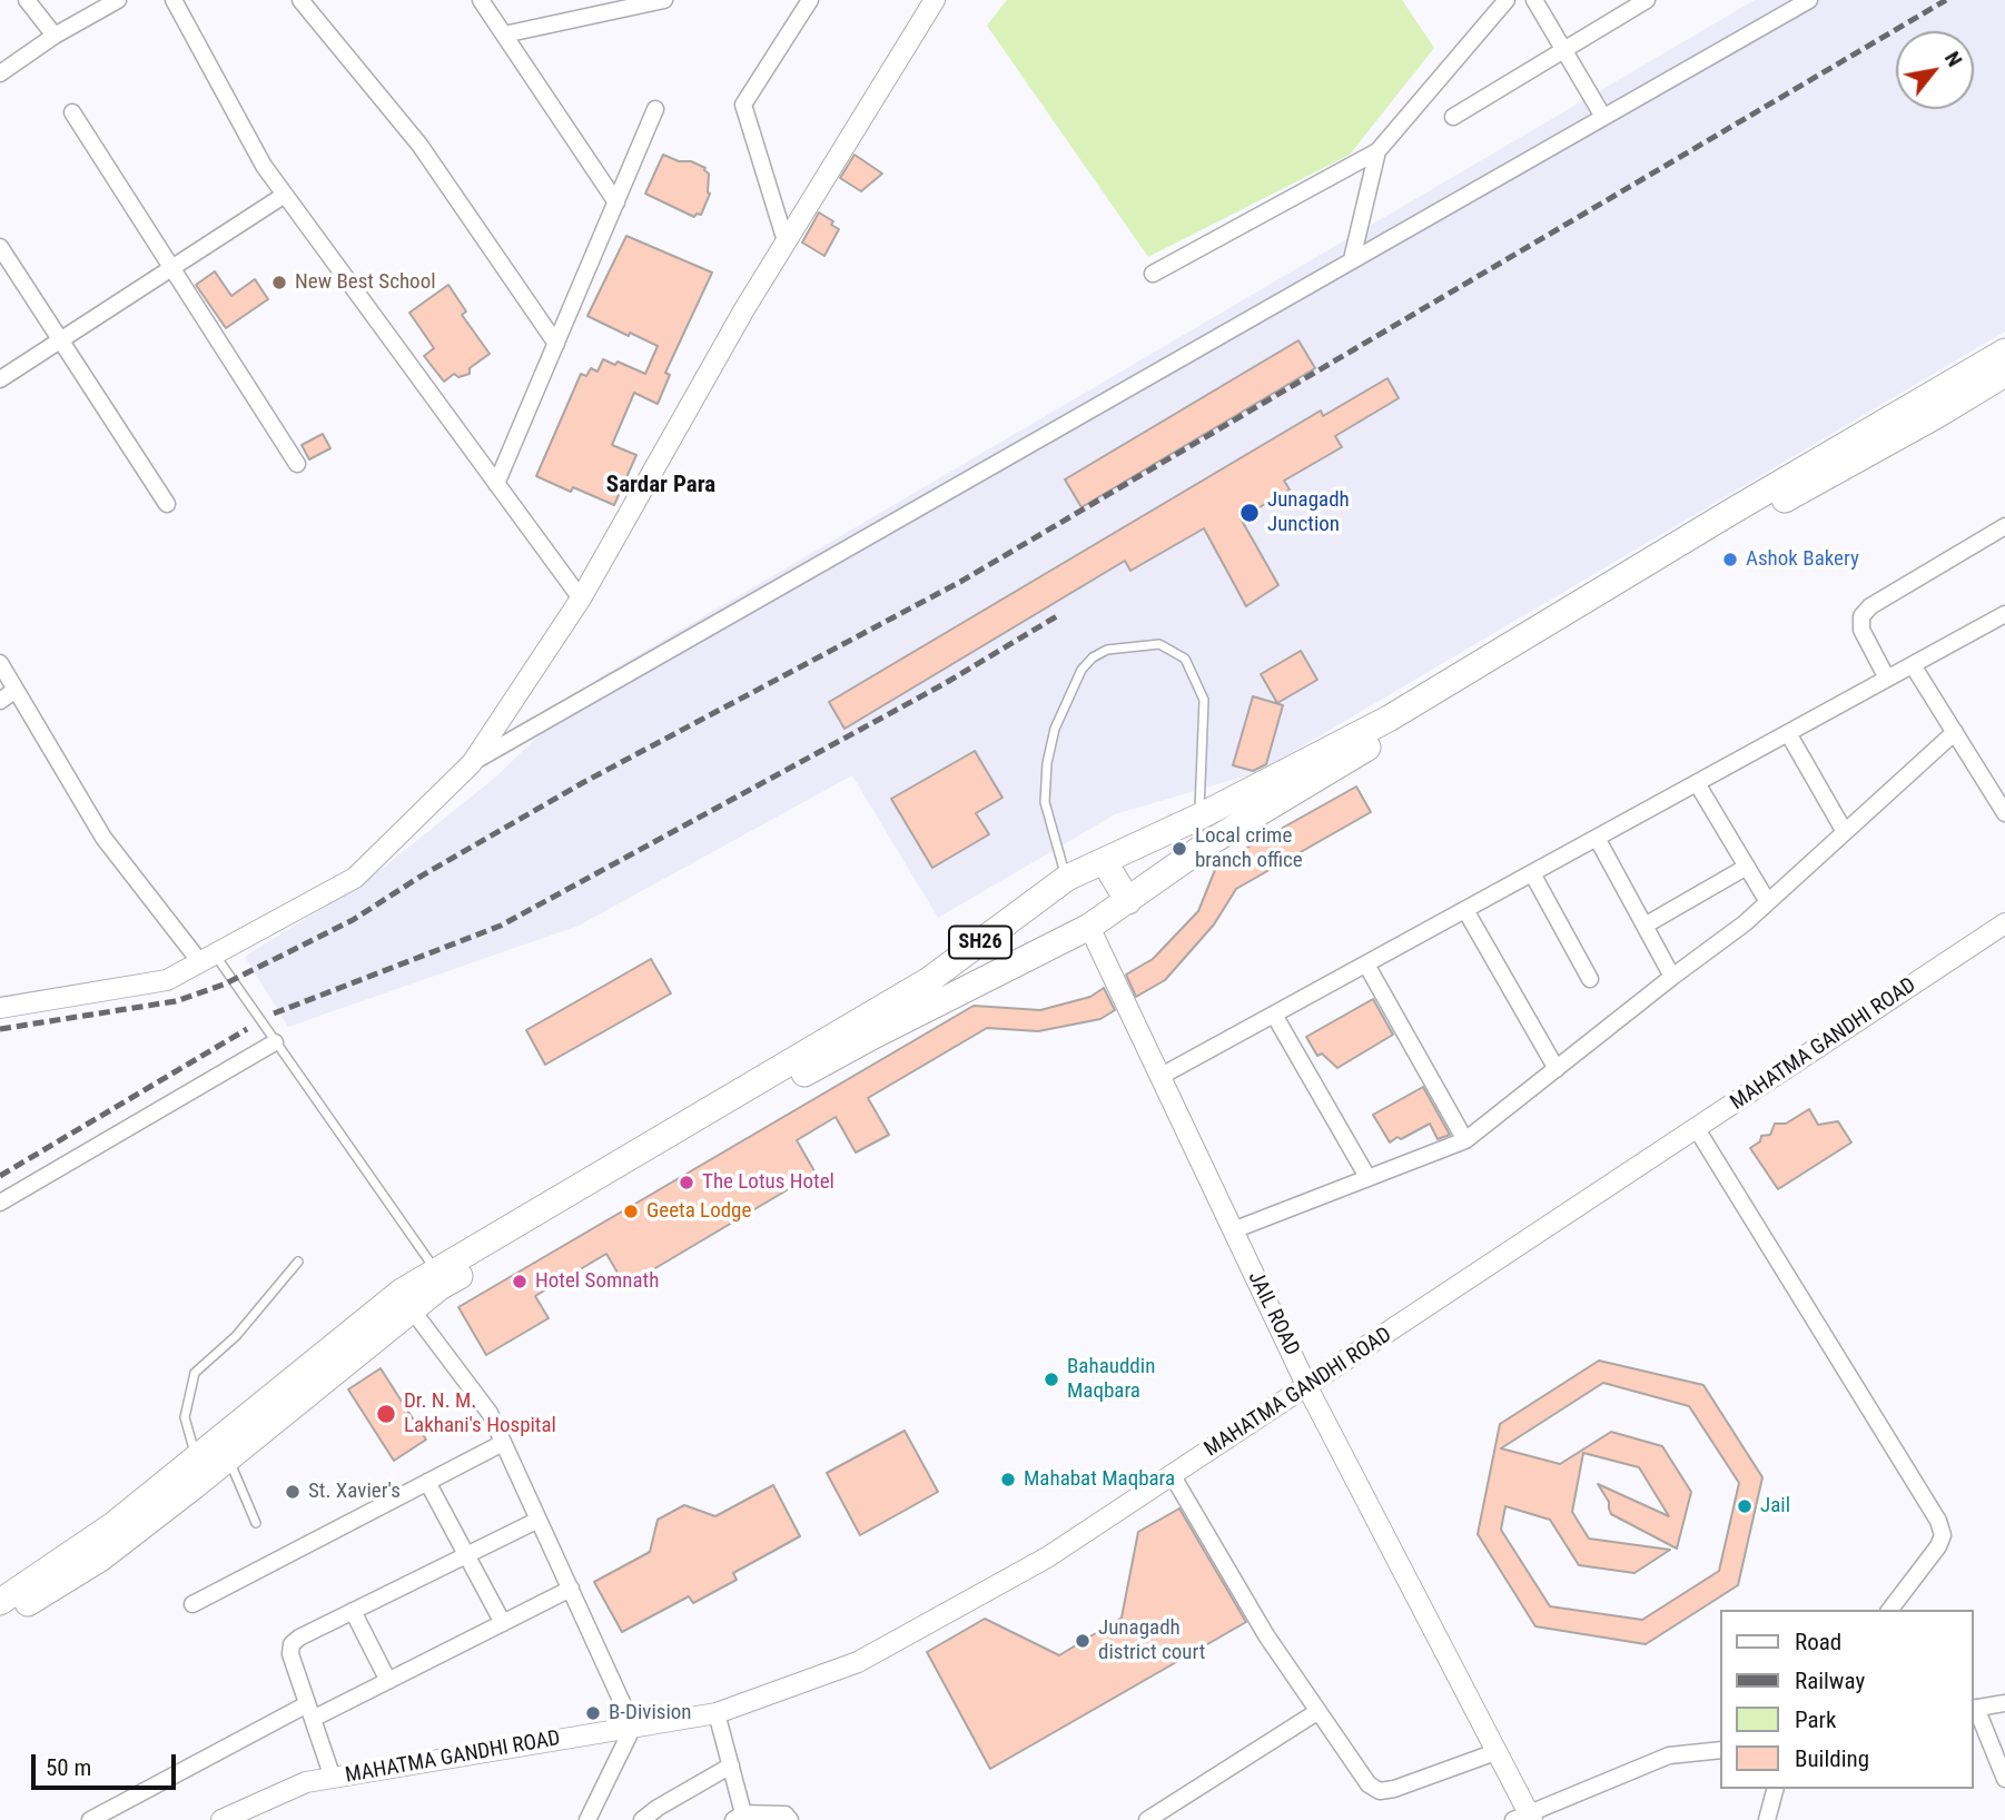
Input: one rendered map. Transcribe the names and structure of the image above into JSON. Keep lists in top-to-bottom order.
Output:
{
  "streets": {
    "main road": ["SH26"],
    "street": ["MAHATMA GANDHI ROAD", "JAIL ROAD"]
  },
  "crossings": [
    ["SH26", "JAIL ROAD"],
    ["MAHATMA GANDHI ROAD", "JAIL ROAD"]
  ],
  "districts": ["Sardar Para"],
  "places": [
    "New Best School",
    "Junagadh Junction",
    "Ashok Bakery",
    "Local crime branch office",
    "The Lotus Hotel",
    "Geeta Lodge",
    "Hotel Somnath",
    "Bahauddin Maqbara",
    "Dr. N. M. Lakhani's Hospital",
    "Mahabat Maqbara",
    "St. Xavier's",
    "Jail",
    "Junagadh district court",
    "B-Division"
  ],
  "legend": [
    "Road",
    "Railway",
    "Park",
    "Building"
  ],
  "scale_bar": "50 m",
  "north": "top right"
}
